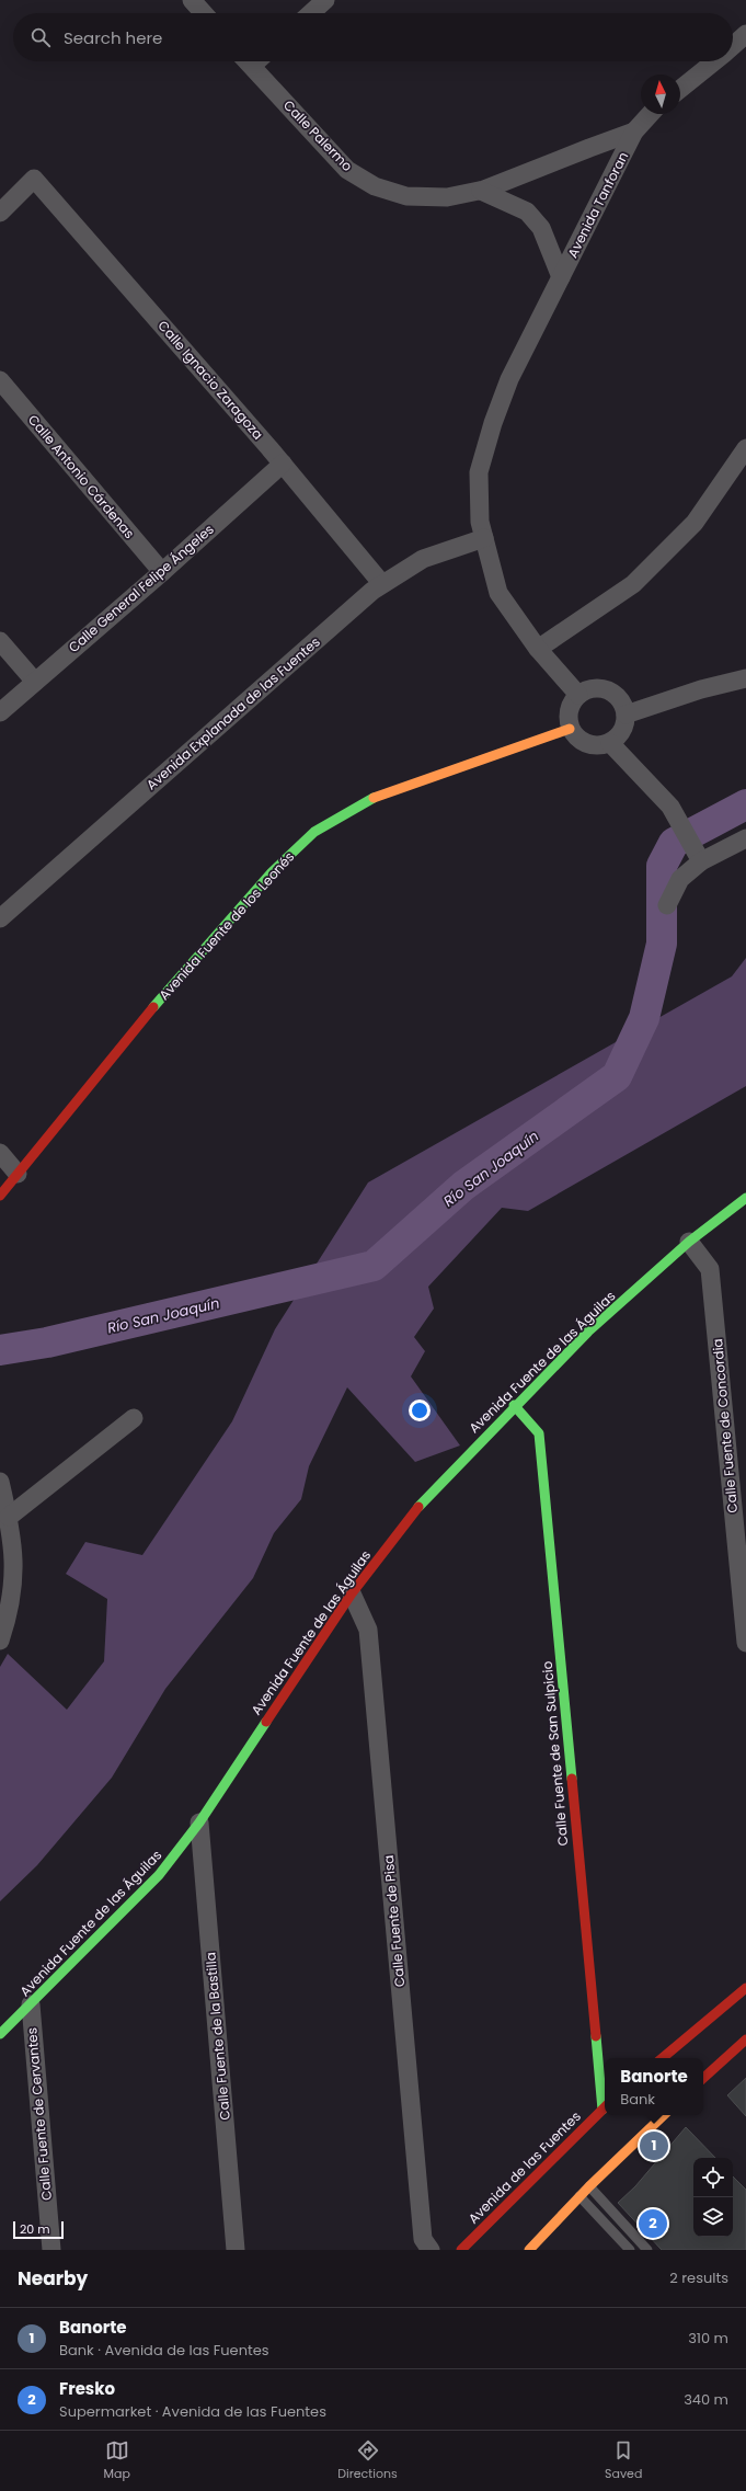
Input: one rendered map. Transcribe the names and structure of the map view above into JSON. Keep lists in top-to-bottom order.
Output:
{
  "streets": {
    "street": [
      "Calle Palermo",
      "Avenida Tanforan",
      "Calle Ignacio Zaragoza",
      "Calle Antonio Cárdenas",
      "Calle General Felipe Ángeles",
      "Avenida Explanada de las Fuentes",
      "Avenida Fuente de los Leonés",
      "Avenida Fuente de las Águilas",
      "Calle Fuente de Concordia",
      "Calle Fuente de San Sulpicio",
      "Calle Fuente de Pisa",
      "Calle Fuente de la Bastilla",
      "Calle Fuente de Cervantes",
      "Avenida de las Fuentes"
    ]
  },
  "crossings": [
    ["Calle Palermo", "Avenida Tanforan"],
    ["Avenida Tanforan", "Avenida Explanada de las Fuentes"],
    ["Avenida Tanforan", "Avenida Fuente de los Leonés"],
    ["Calle Ignacio Zaragoza", "Calle General Felipe Ángeles"],
    ["Calle Ignacio Zaragoza", "Avenida Explanada de las Fuentes"],
    ["Calle Antonio Cárdenas", "Calle General Felipe Ángeles"],
    ["Avenida Fuente de las Águilas", "Calle Fuente de Concordia"],
    ["Avenida Fuente de las Águilas", "Calle Fuente de San Sulpicio"],
    ["Avenida Fuente de las Águilas", "Calle Fuente de Pisa"],
    ["Avenida Fuente de las Águilas", "Calle Fuente de la Bastilla"],
    ["Avenida Fuente de las Águilas", "Calle Fuente de Cervantes"],
    ["Calle Fuente de San Sulpicio", "Avenida de las Fuentes"]
  ],
  "water": ["Río San Joaquín"],
  "scale_bar": "20 m",
  "north": "top",
  "page": {
    "search": "Search here",
    "popup": ["Banorte", "Bank"],
    "pins": ["1", "2"],
    "scale": "20 m",
    "heading": ["Nearby", "2 results"],
    "list": [
      {
        "mark": "1",
        "name": "Banorte",
        "note": "Bank · Avenida de las Fuentes",
        "value": "310 m"
      },
      {
        "mark": "2",
        "name": "Fresko",
        "note": "Supermarket · Avenida de las Fuentes",
        "value": "340 m"
      }
    ],
    "nav": ["Map", "Directions", "Saved"]
  }
}
